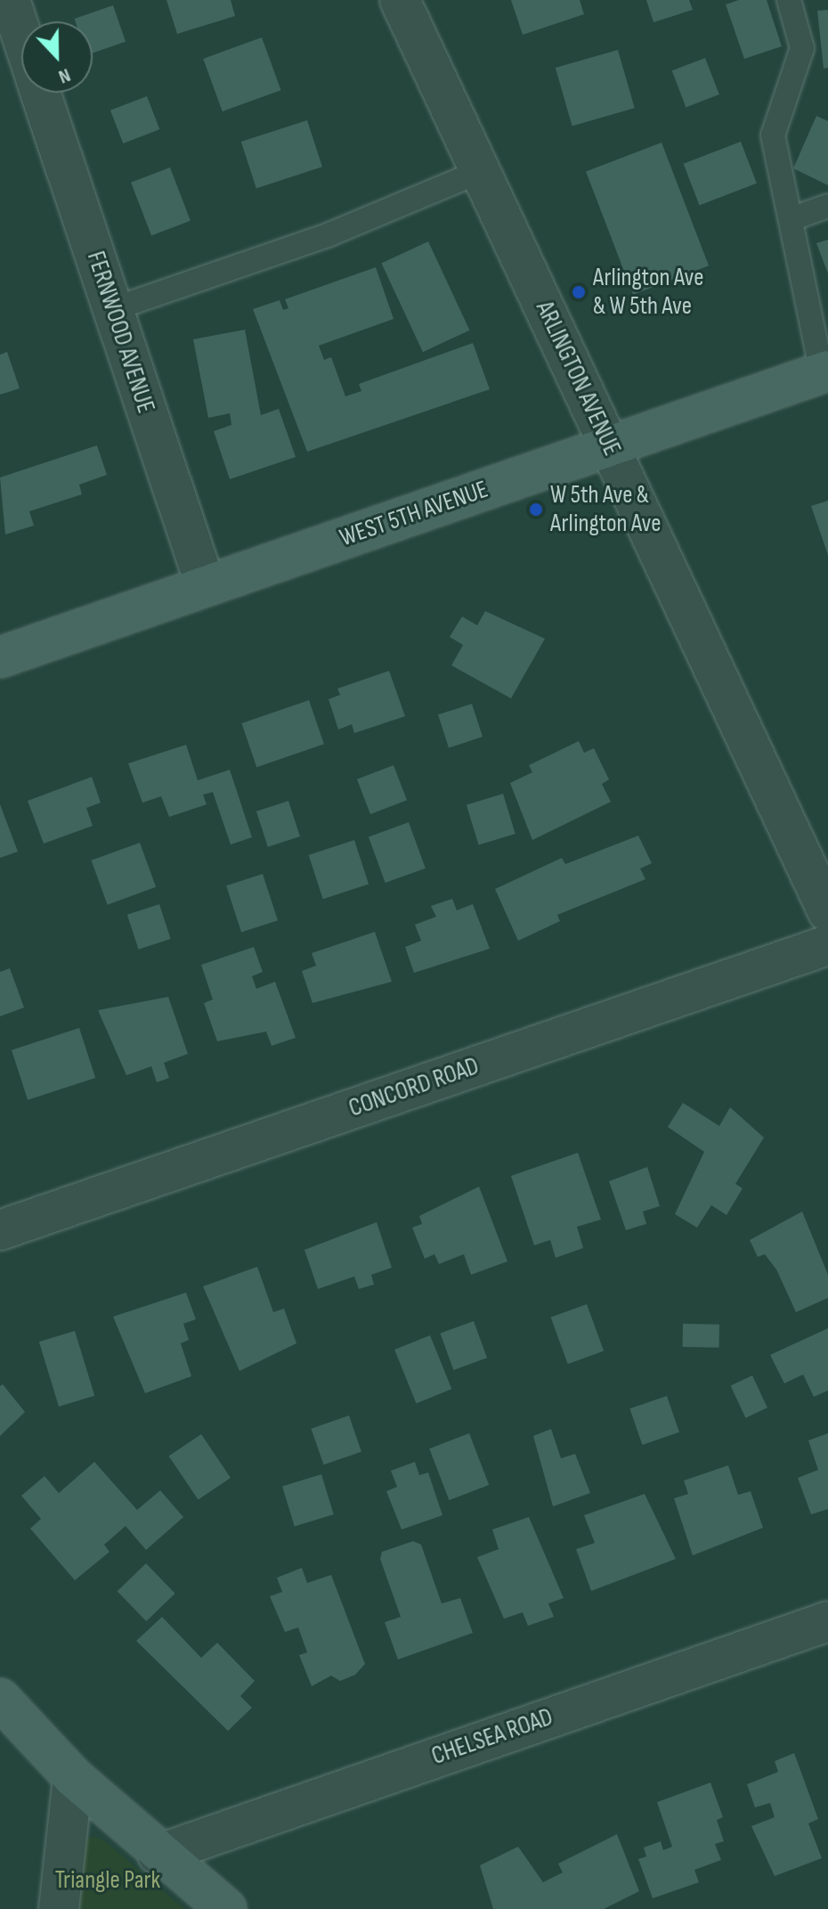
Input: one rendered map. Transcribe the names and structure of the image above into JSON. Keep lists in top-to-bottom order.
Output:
{
  "streets": {
    "main road": ["WEST 5TH AVENUE"],
    "street": [
      "FERNWOOD AVENUE",
      "ARLINGTON AVENUE",
      "CONCORD ROAD",
      "CHELSEA ROAD"
    ]
  },
  "crossings": [
    ["FERNWOOD AVENUE", "WEST 5TH AVENUE"],
    ["ARLINGTON AVENUE", "WEST 5TH AVENUE"]
  ],
  "parks": ["Triangle Park"],
  "places": ["Arlington Ave & W 5th Ave", "W 5th Ave & Arlington Ave"],
  "north": "bottom"
}
